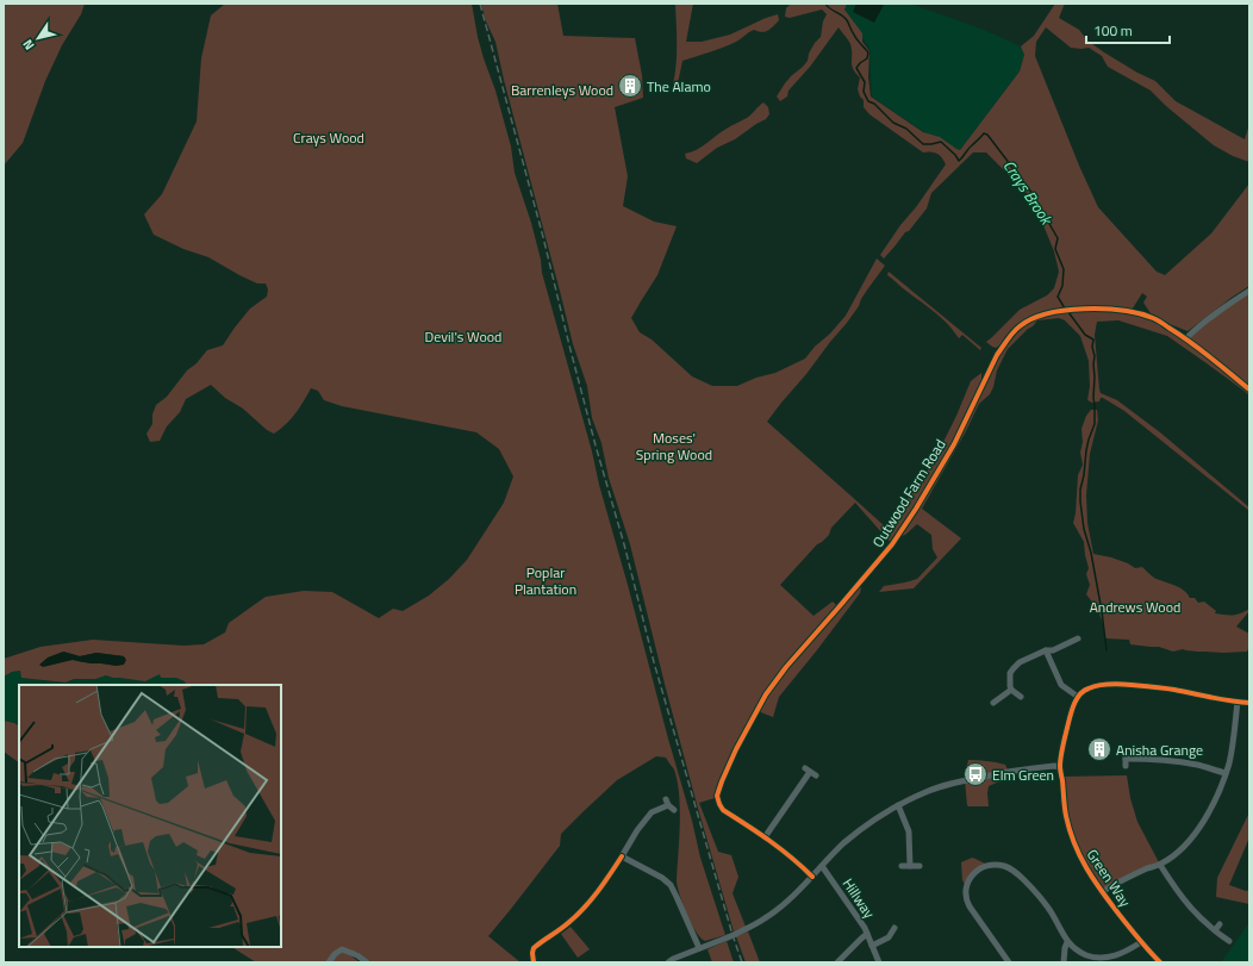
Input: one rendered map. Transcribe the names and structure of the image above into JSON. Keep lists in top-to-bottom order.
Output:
{
  "streets": {
    "street": ["Outwood Farm Road", "Green Way", "Hillway"]
  },
  "water": ["Crays Brook"],
  "parks": [
    "Barrenleys Wood",
    "Crays Wood",
    "Devil's Wood",
    "Moses' Spring Wood",
    "Poplar Plantation",
    "Andrews Wood"
  ],
  "places": {
    "building": ["The Alamo", "Anisha Grange"],
    "bus stop": ["Elm Green"]
  },
  "scale_bar": "100 m",
  "north": "bottom left"
}
